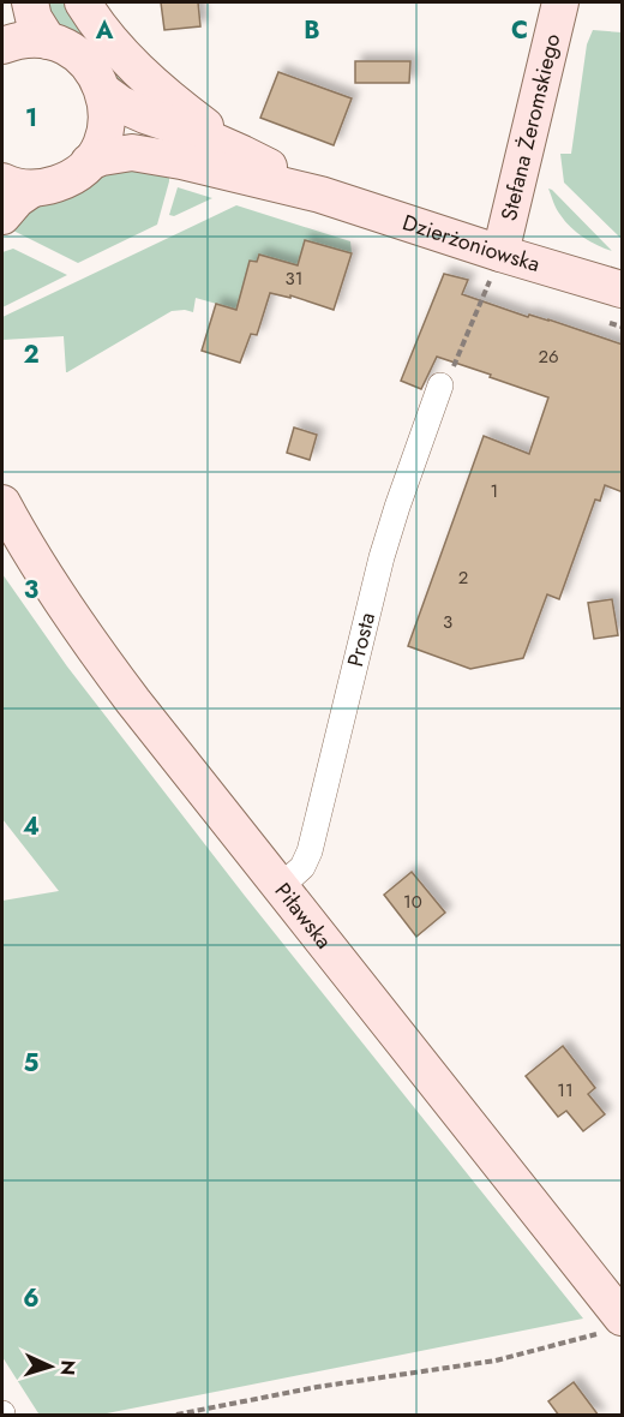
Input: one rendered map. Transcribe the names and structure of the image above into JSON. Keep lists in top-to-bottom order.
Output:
{
  "streets": {
    "street": [
      "Stefana Żeromskiego",
      "Dzierżoniowska",
      "Prosta",
      "Piławska"
    ]
  },
  "crossings": [
    ["Stefana Żeromskiego", "Dzierżoniowska"],
    ["Prosta", "Piławska"]
  ],
  "house_numbers": [
    "31",
    "26",
    "1",
    "2",
    "3",
    "10",
    "11"
  ],
  "north": "right",
  "grid": {
    "columns": ["A", "B", "C"],
    "rows": [
      "1",
      "2",
      "3",
      "4",
      "5",
      "6"
    ]
  }
}
